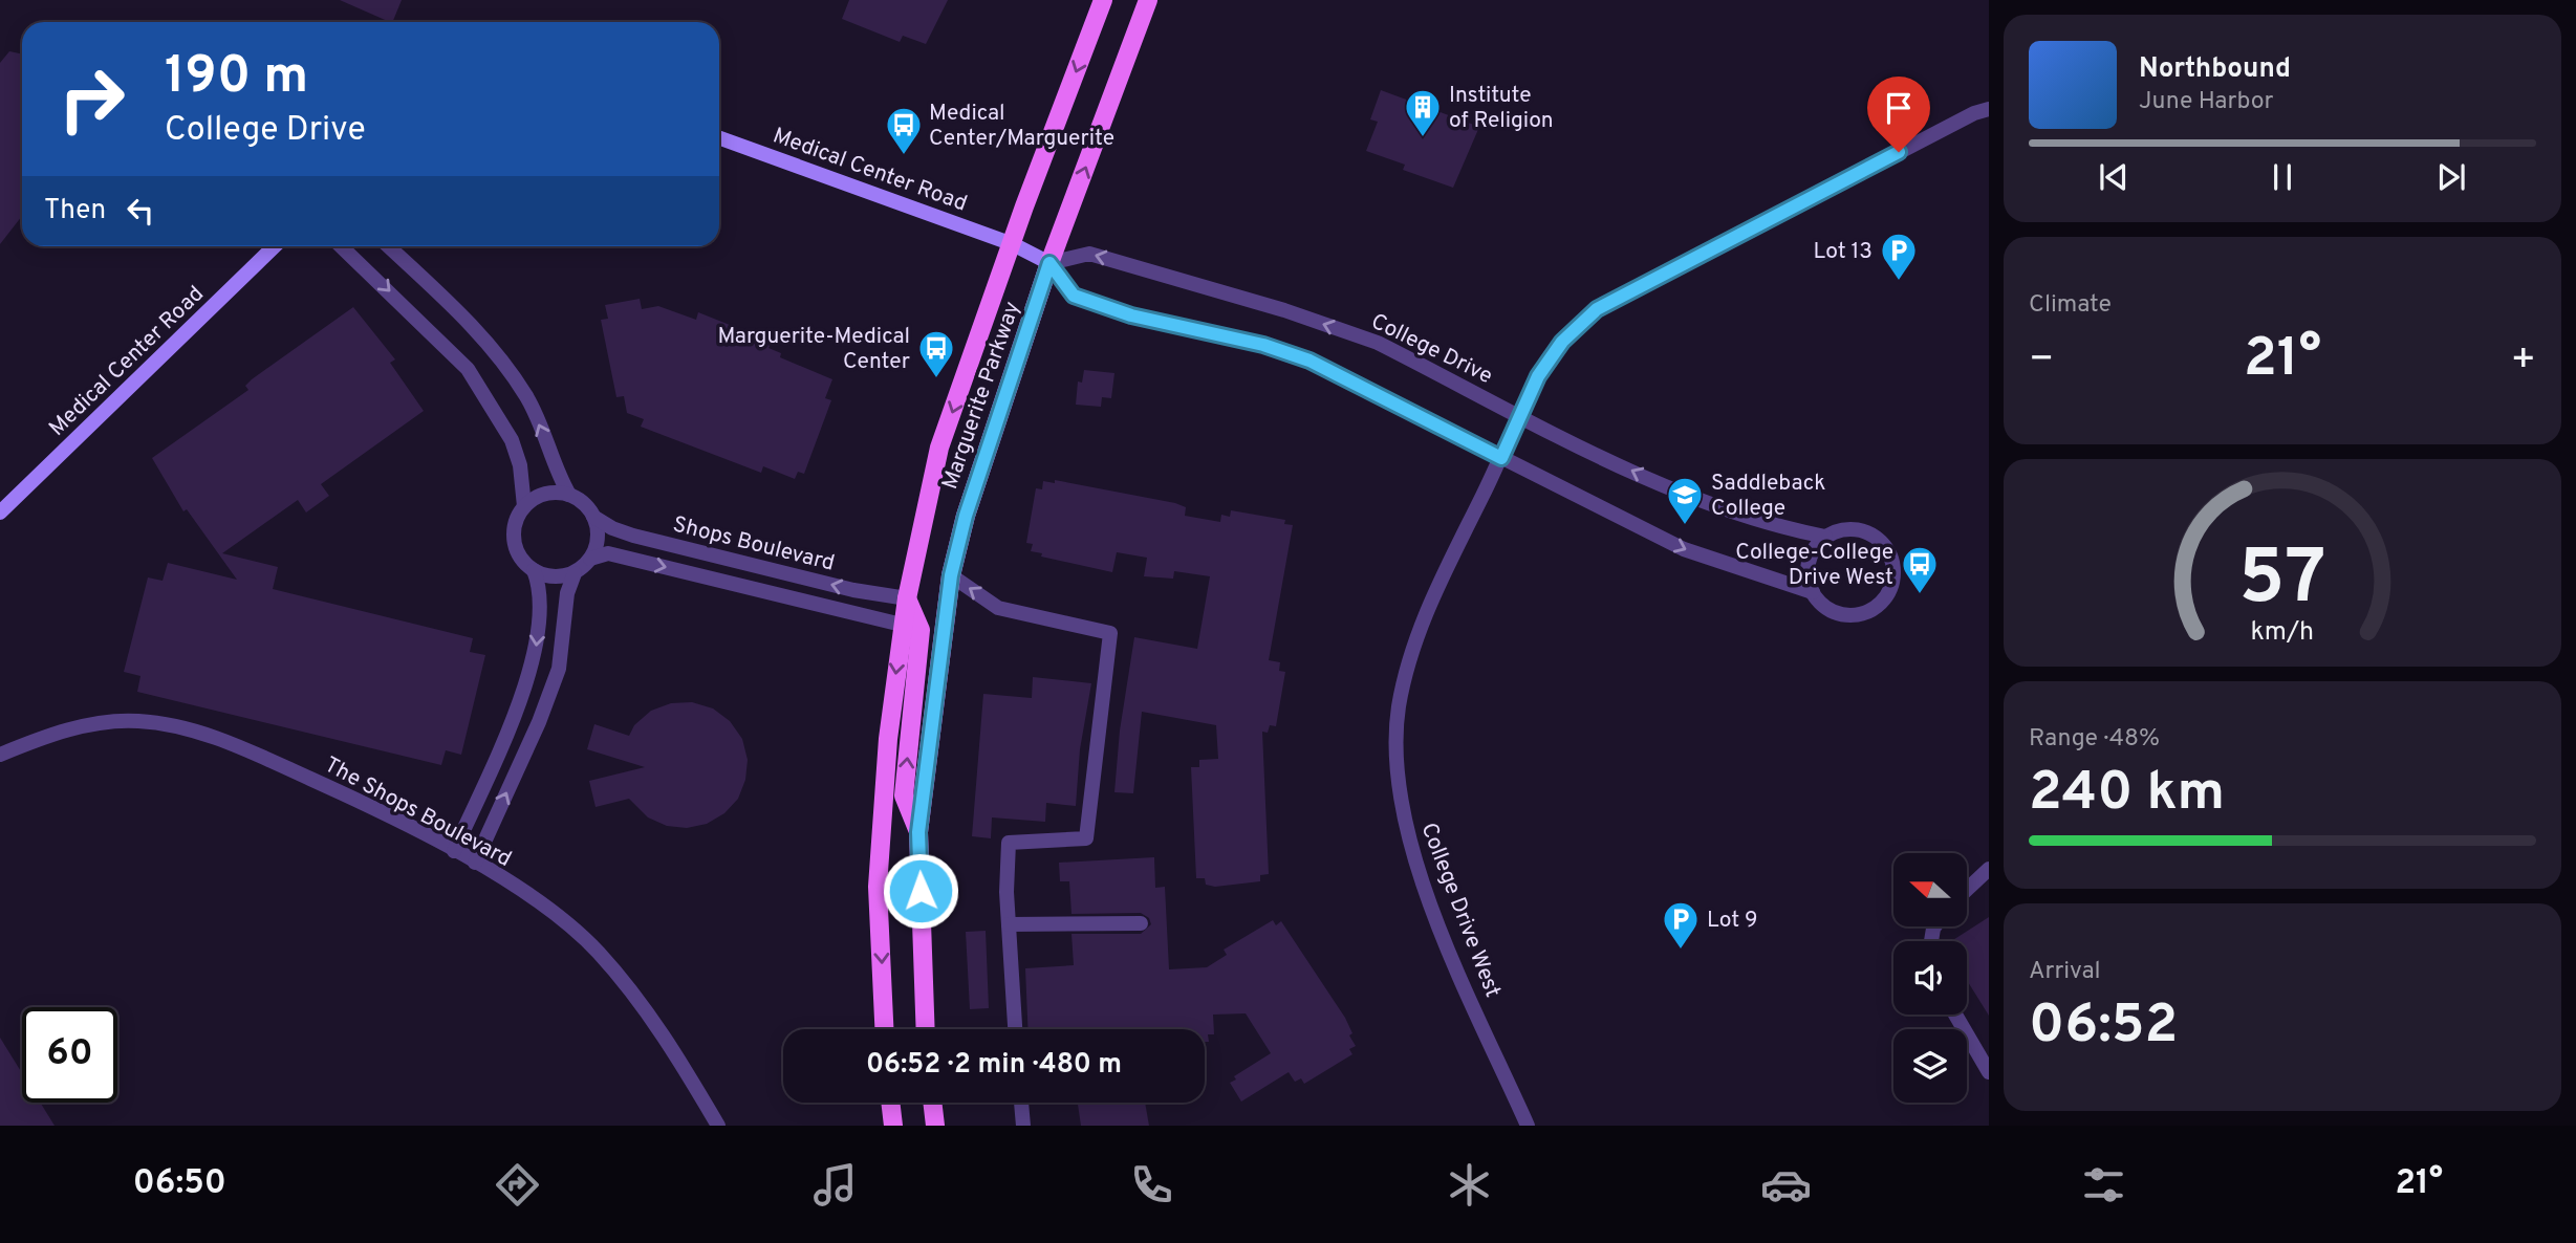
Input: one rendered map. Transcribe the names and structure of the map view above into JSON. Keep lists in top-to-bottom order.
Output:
{
  "streets": {
    "main road": ["Medical Center Road", "College Drive", "Marguerite Parkway"],
    "street": ["Shops Boulevard", "The Shops Boulevard", "College Drive West"]
  },
  "crossings": [
    ["Medical Center Road", "College Drive"],
    ["Medical Center Road", "Marguerite Parkway"],
    ["College Drive", "Marguerite Parkway"],
    ["College Drive", "College Drive West"],
    ["Marguerite Parkway", "Shops Boulevard"]
  ],
  "places": {
    "building": ["Institute of Religion"],
    "bus stop": ["Medical Center/Marguerite", "Marguerite-Medical Center", "College-College Drive West"],
    "parking": ["Lot 13", "Lot 9"],
    "school or university": ["Saddleback College"]
  },
  "north": "left",
  "page": {
    "turn": ["190 m", "College Drive"],
    "song": ["Northbound", "June Harbor"],
    "then": "Then",
    "tile": [
      "Climate",
      ["Range · 48%", "240 km"],
      ["Arrival", "06:52"]
    ],
    "heat": ["−", "21°", "+"],
    "limit": "60",
    "trip": "06:52 · 2 min · 480 m",
    "tabs": ["06:50", "21°"],
    "gauge": ["57", "km/h"]
  }
}
